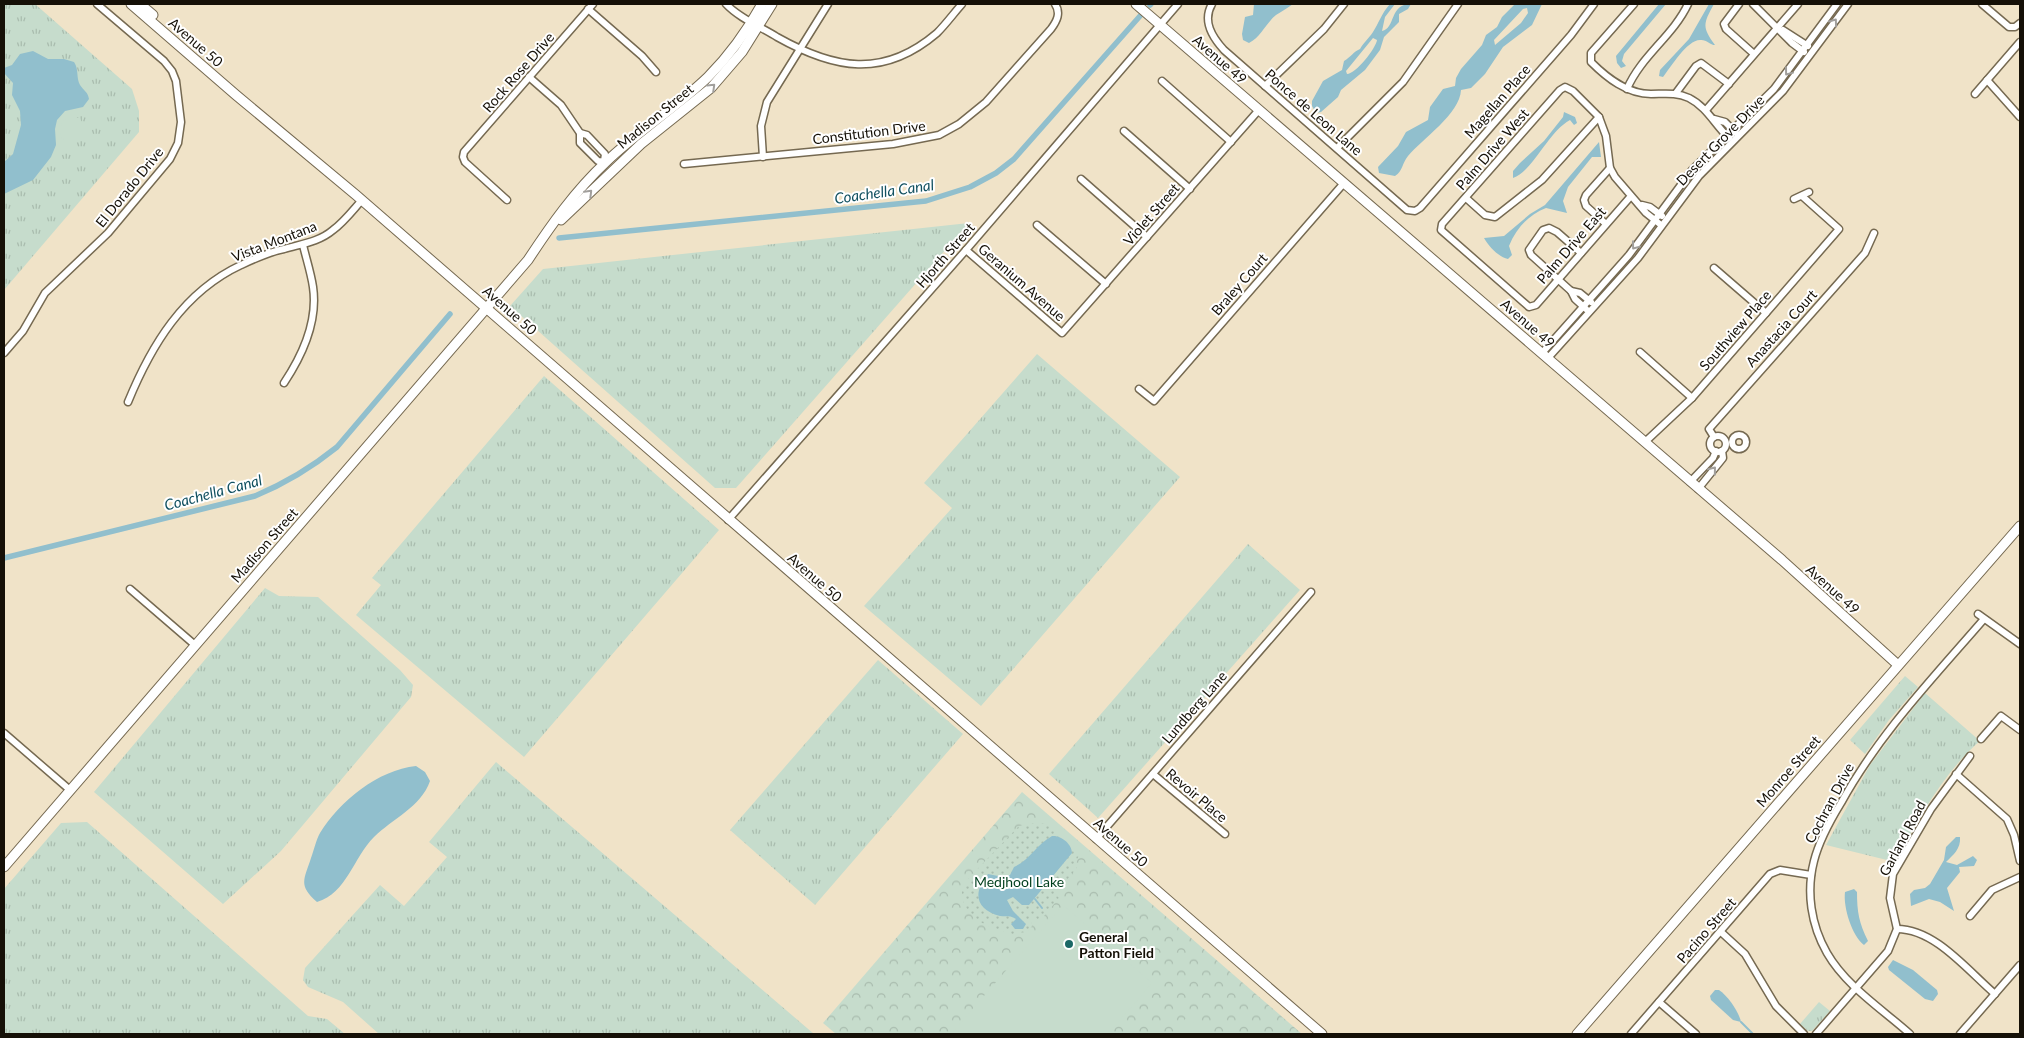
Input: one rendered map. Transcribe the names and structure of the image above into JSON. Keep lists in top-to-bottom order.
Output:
{
  "streets": {
    "main road": [
      "Avenue 50",
      "Avenue 49",
      "Madison Street",
      "Monroe Street"
    ],
    "street": [
      "Rock Rose Drive",
      "Magellan Place",
      "Ponce de Leon Lane",
      "Constitution Drive",
      "Desert Grove Drive",
      "Palm Drive West",
      "El Dorado Drive",
      "Violet Street",
      "Vista Montana",
      "Palm Drive East",
      "Hjorth Street",
      "Geranium Avenue",
      "Braley Court",
      "Anastacia Court",
      "Southview Place",
      "Lundberg Lane",
      "Revoir Place",
      "Cochran Drive",
      "Garland Road",
      "Pacino Street"
    ]
  },
  "crossings": [
    ["Avenue 50", "Madison Street"],
    ["Avenue 50", "Vista Montana"],
    ["Avenue 50", "Hjorth Street"],
    ["Avenue 50", "Lundberg Lane"],
    ["Avenue 49", "Desert Grove Drive"],
    ["Avenue 49", "Violet Street"],
    ["Avenue 49", "Hjorth Street"],
    ["Avenue 49", "Braley Court"],
    ["Avenue 49", "Southview Place"],
    ["Avenue 49", "Monroe Street"],
    ["Magellan Place", "Ponce de Leon Lane"],
    ["Palm Drive West", "Palm Drive East"],
    ["Violet Street", "Geranium Avenue"],
    ["Hjorth Street", "Geranium Avenue"],
    ["Lundberg Lane", "Revoir Place"],
    ["Cochran Drive", "Pacino Street"]
  ],
  "water": ["Coachella Canal"],
  "parks": ["Medjhool Lake"],
  "places": ["General Patton Field"]
}
